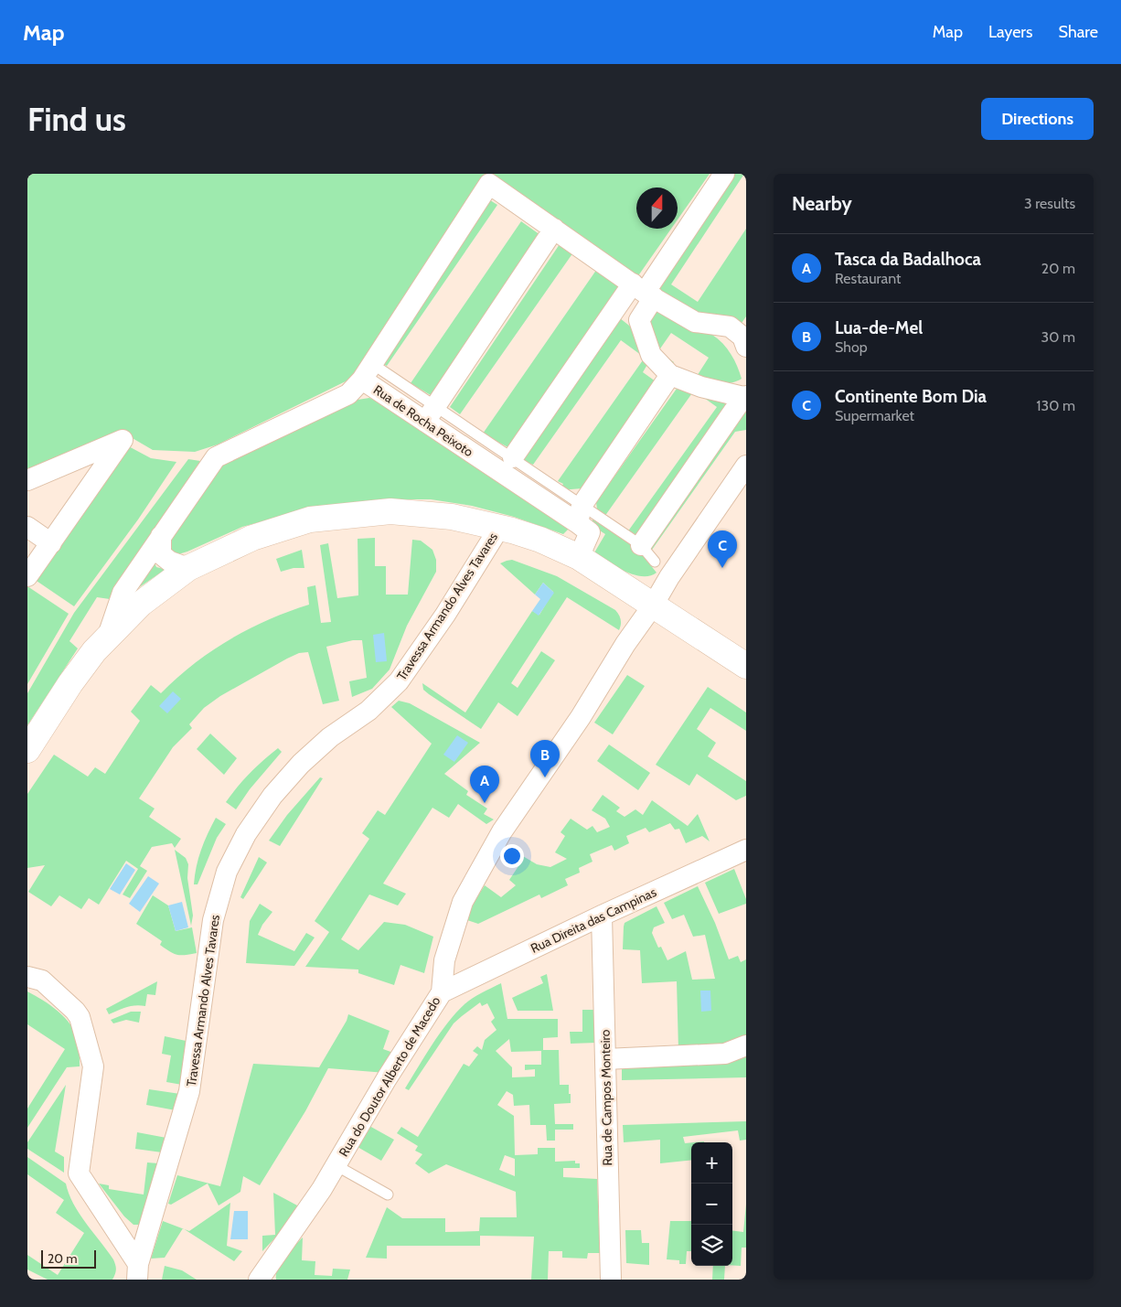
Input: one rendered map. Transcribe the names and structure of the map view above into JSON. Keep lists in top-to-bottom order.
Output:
{
  "streets": {
    "street": [
      "Rua de Rocha Peixoto",
      "Travessa Armando Alves Tavares",
      "Rua Direita das Campinas",
      "Rua do Doutor Alberto de Macedo",
      "Rua de Campos Monteiro"
    ]
  },
  "crossings": [
    ["Rua de Rocha Peixoto", "Travessa Armando Alves Tavares"],
    ["Rua de Rocha Peixoto", "Rua do Doutor Alberto de Macedo"],
    ["Rua Direita das Campinas", "Rua do Doutor Alberto de Macedo"],
    ["Rua Direita das Campinas", "Rua de Campos Monteiro"]
  ],
  "scale_bar": "20 m",
  "north": "top",
  "page": {
    "header": "Map",
    "nav": ["Map", "Layers", "Share"],
    "buttons": "Directions",
    "title": "Find us",
    "heading": ["Nearby", "3 results"],
    "list": [
      {
        "mark": "A",
        "name": "Tasca da Badalhoca",
        "note": "Restaurant",
        "value": "20 m"
      },
      {
        "mark": "B",
        "name": "Lua-de-Mel",
        "note": "Shop",
        "value": "30 m"
      },
      {
        "mark": "C",
        "name": "Continente Bom Dia",
        "note": "Supermarket",
        "value": "130 m"
      }
    ],
    "pins": ["C", "B", "A"],
    "map_buttons": ["+", "−"],
    "scale": "20 m"
  }
}
